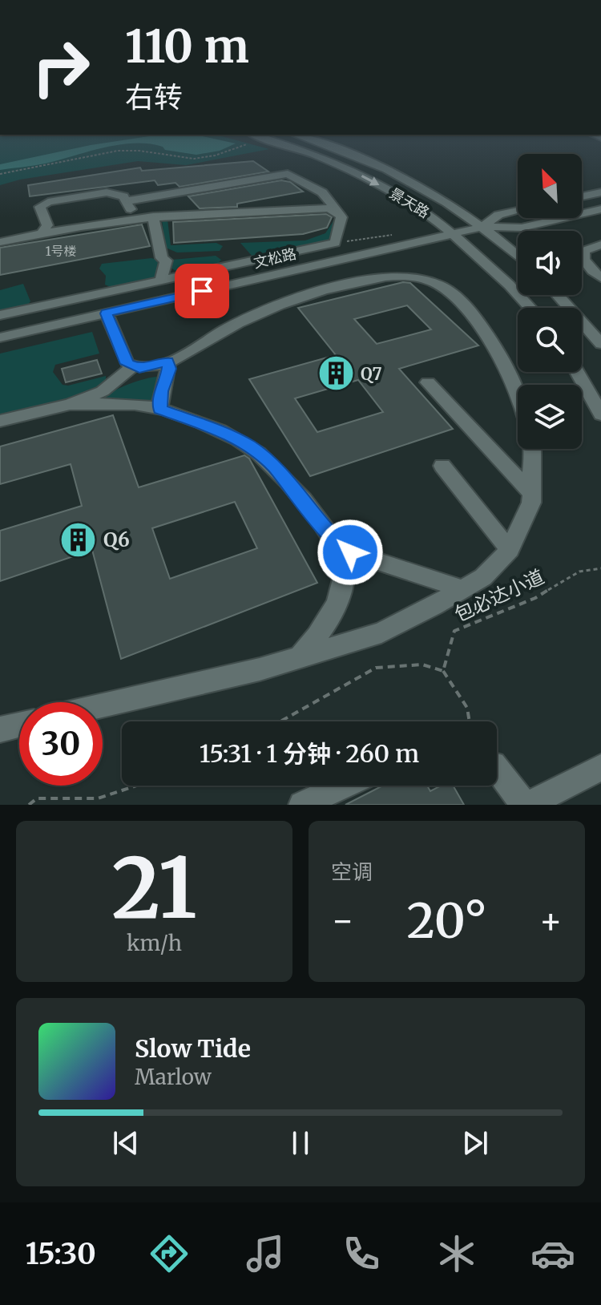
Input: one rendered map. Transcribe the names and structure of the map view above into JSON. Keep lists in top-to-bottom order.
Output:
{
  "streets": {
    "street": ["景天路", "文松路"],
    "path": ["包必达小道"]
  },
  "crossings": [
    ["景天路", "文松路"]
  ],
  "places": {
    "building": ["Q7", "Q6"]
  },
  "house_numbers": ["1号楼"],
  "north": "top left",
  "page": {
    "turn": ["110 m", "右转"],
    "limit": "30",
    "trip": "15:31 · 1 分钟 · 260 m",
    "tile": [
      ["21", "km/h"],
      "空调"
    ],
    "heat": ["−", "20°", "+"],
    "song": ["Slow Tide", "Marlow"],
    "tabs": "15:30"
  }
}
